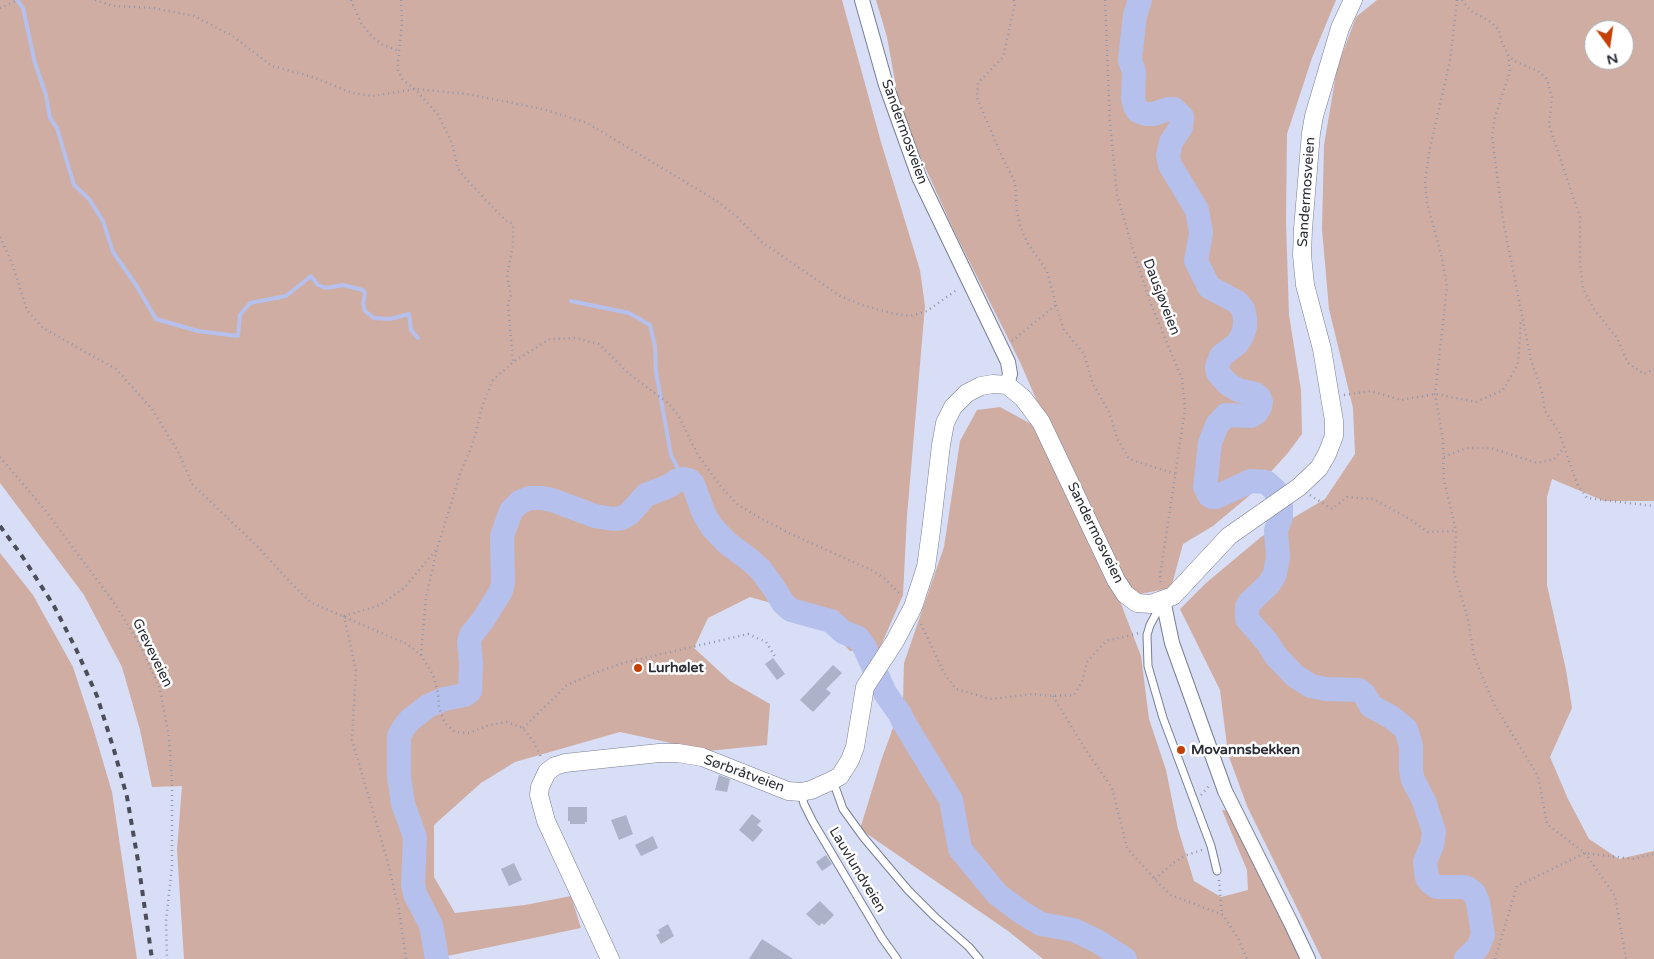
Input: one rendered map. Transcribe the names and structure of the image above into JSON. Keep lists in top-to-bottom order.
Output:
{
  "streets": {
    "street": ["Sandermosveien", "Sørbråtveien"],
    "lane": ["Lauvlundveien"],
    "path": ["Dausjøveien", "Greveveien"]
  },
  "crossings": [
    ["Sandermosveien", "Dausjøveien"],
    ["Sandermosveien", "Sørbråtveien"],
    ["Sørbråtveien", "Lauvlundveien"]
  ],
  "places": ["Lurhølet", "Movannsbekken"],
  "north": "bottom"
}
